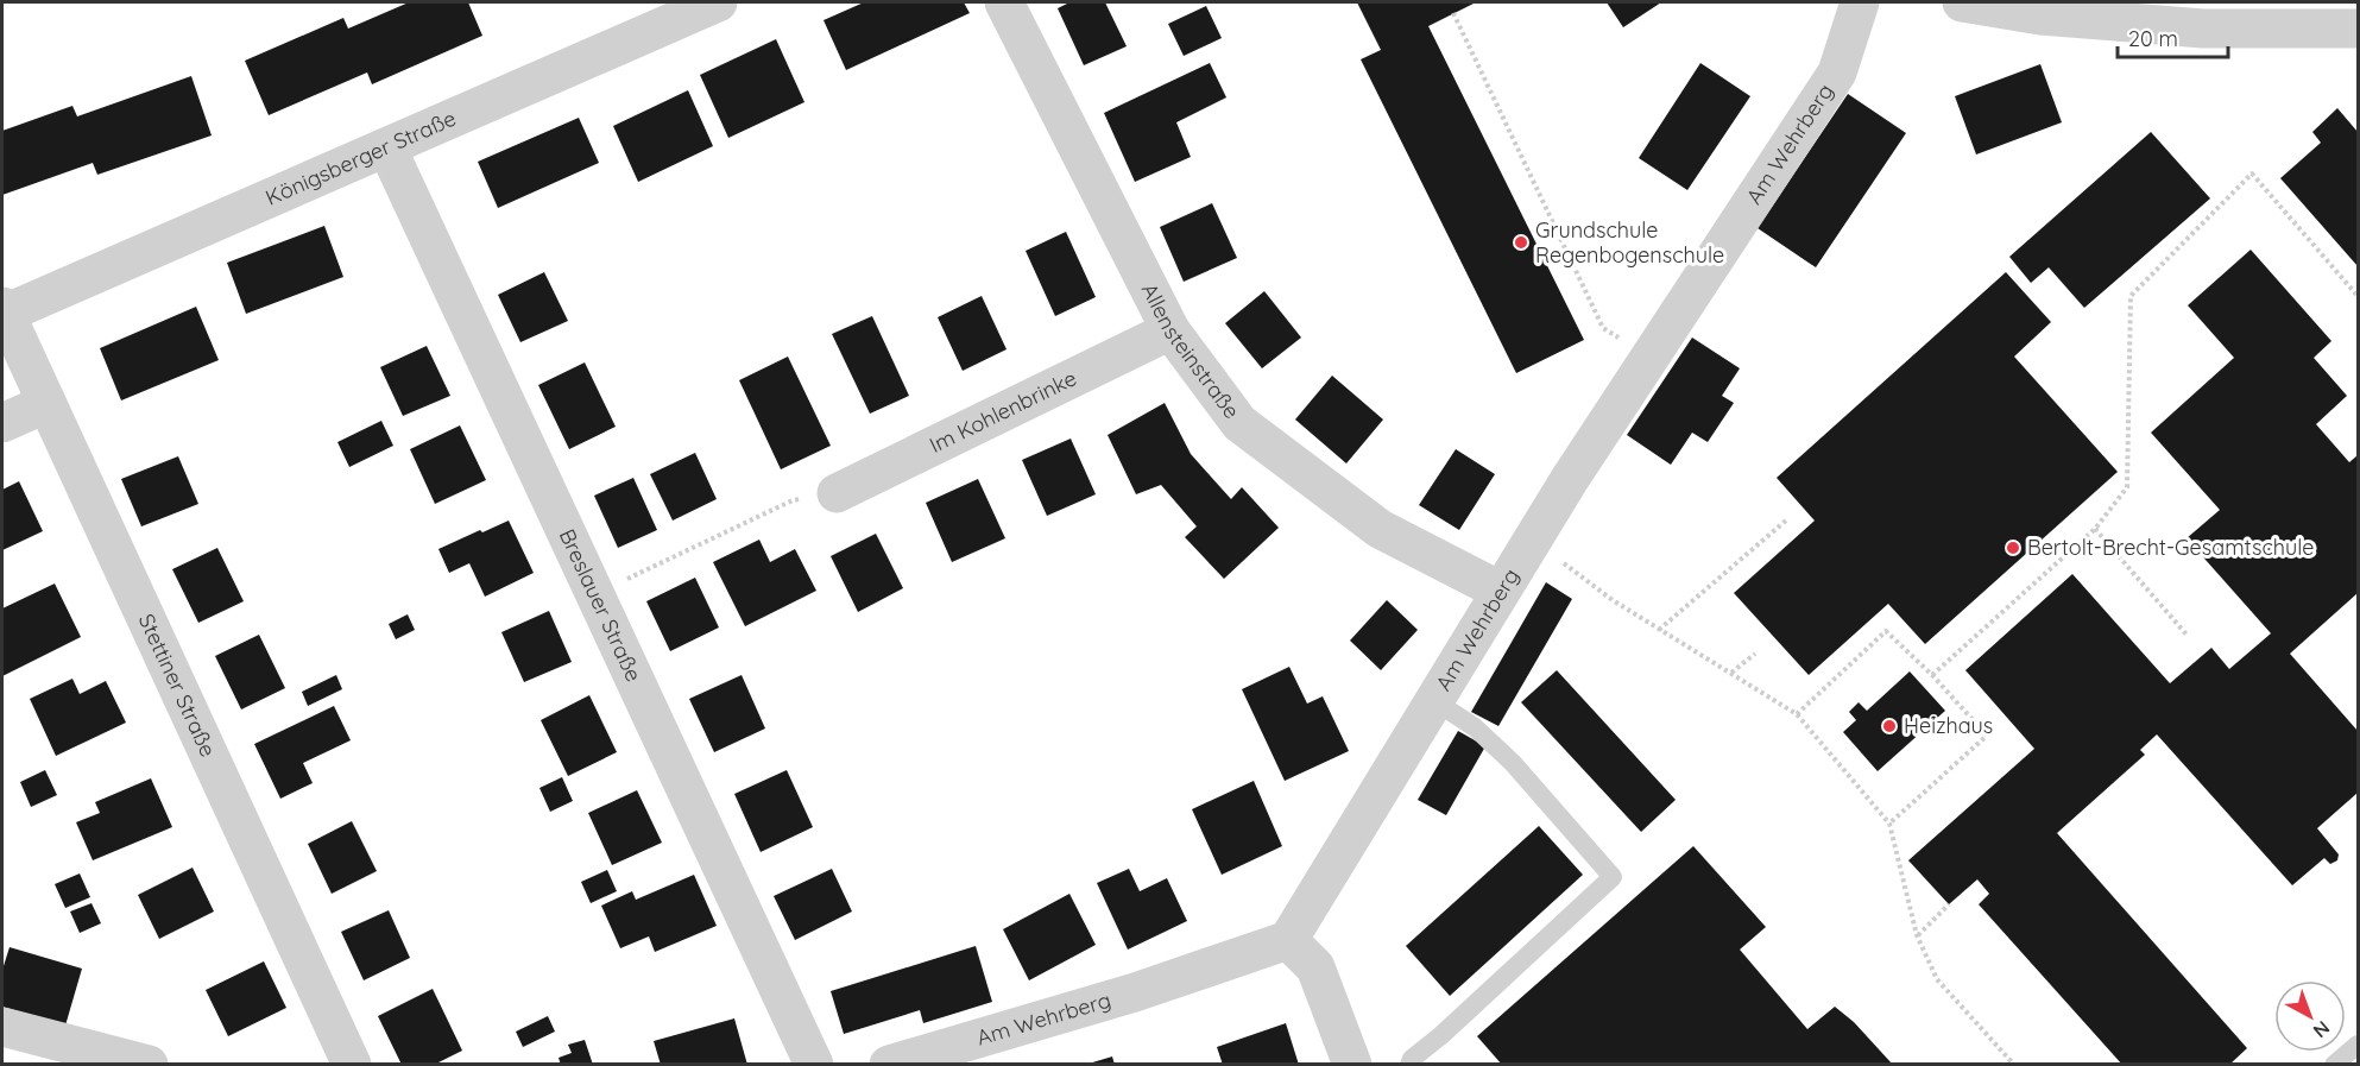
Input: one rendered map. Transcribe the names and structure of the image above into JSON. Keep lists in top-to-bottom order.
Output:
{
  "streets": {
    "street": [
      "Am Wehrberg",
      "Königsberger Straße",
      "Allensteinstraße",
      "Im Kohlenbrinke",
      "Breslauer Straße",
      "Stettiner Straße"
    ]
  },
  "crossings": [
    ["Am Wehrberg", "Allensteinstraße"],
    ["Königsberger Straße", "Breslauer Straße"],
    ["Königsberger Straße", "Stettiner Straße"],
    ["Allensteinstraße", "Im Kohlenbrinke"]
  ],
  "places": ["Grundschule Regenbogenschule", "Bertolt-Brecht-Gesamtschule", "Heizhaus"],
  "scale_bar": "20 m",
  "north": "bottom right"
}
